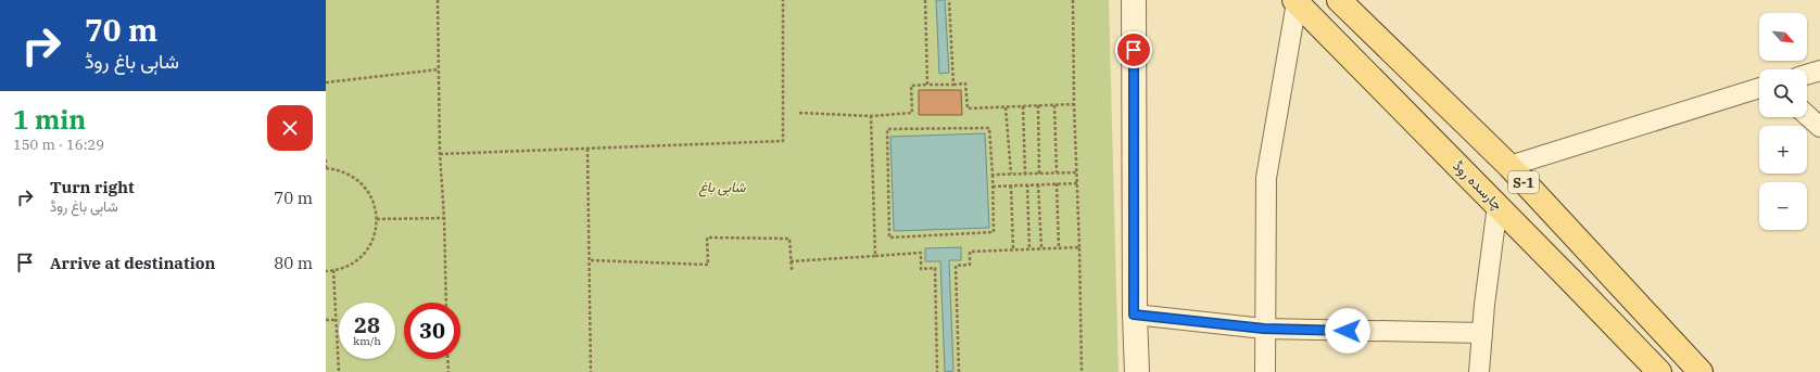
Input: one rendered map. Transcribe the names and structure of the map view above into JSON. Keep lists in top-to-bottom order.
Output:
{
  "streets": {
    "main road": ["S-1", "چارسدہ روڈ"]
  },
  "parks": ["شاہی باغ"],
  "north": "bottom right",
  "page": {
    "turn": ["70 m", "شاہی باغ روڈ"],
    "map_buttons": ["+", "−"],
    "heading": ["1 min", "150 m · 16:29"],
    "list": [
      {
        "name": "Turn right",
        "note": "شاہی باغ روڈ",
        "value": "70 m"
      },
      {
        "name": "Arrive at destination",
        "value": "80 m"
      }
    ],
    "speed": "28 km/h",
    "limit": "30"
  }
}
